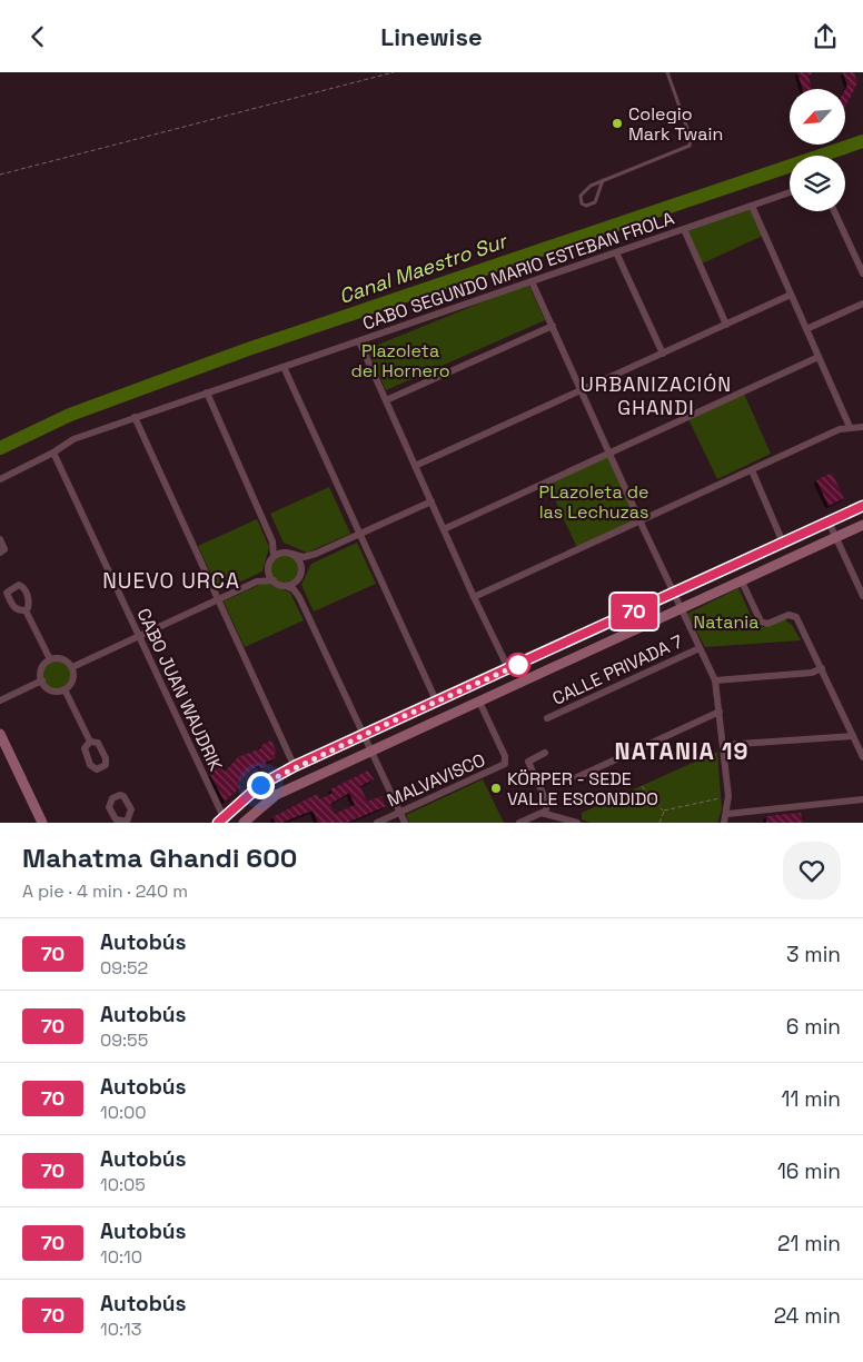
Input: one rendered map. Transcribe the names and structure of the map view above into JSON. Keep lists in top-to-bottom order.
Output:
{
  "streets": {
    "street": [
      "CABO SEGUNDO MARIO ESTEBAN FROLA",
      "CALLE PRIVADA 7",
      "CABO JUAN WAUDRIK",
      "MALVAVISCO"
    ]
  },
  "crossings": [
    ["CABO SEGUNDO MARIO ESTEBAN FROLA", "CABO JUAN WAUDRIK"]
  ],
  "districts": ["URBANIZACIÓN GHANDI", "NUEVO URCA", "NATANIA 19"],
  "water": ["Canal Maestro Sur"],
  "parks": ["Plazoleta del Hornero", "PLazoleta de las Lechuzas", "Natania"],
  "places": ["Colegio Mark Twain", "KÖRPER - SEDE VALLE ESCONDIDO"],
  "lines": ["bus line 70"],
  "north": "bottom left",
  "page": {
    "header": "Linewise",
    "on_map": "70",
    "heading": ["Mahatma Ghandi 600", "A pie · 4 min · 240 m"],
    "list": [
      {
        "mark": "70",
        "name": "Autobús",
        "note": "09:52",
        "value": "3 min"
      },
      {
        "mark": "70",
        "name": "Autobús",
        "note": "09:55",
        "value": "6 min"
      },
      {
        "mark": "70",
        "name": "Autobús",
        "note": "10:00",
        "value": "11 min"
      },
      {
        "mark": "70",
        "name": "Autobús",
        "note": "10:05",
        "value": "16 min"
      },
      {
        "mark": "70",
        "name": "Autobús",
        "note": "10:10",
        "value": "21 min"
      },
      {
        "mark": "70",
        "name": "Autobús",
        "note": "10:13",
        "value": "24 min"
      }
    ]
  }
}
